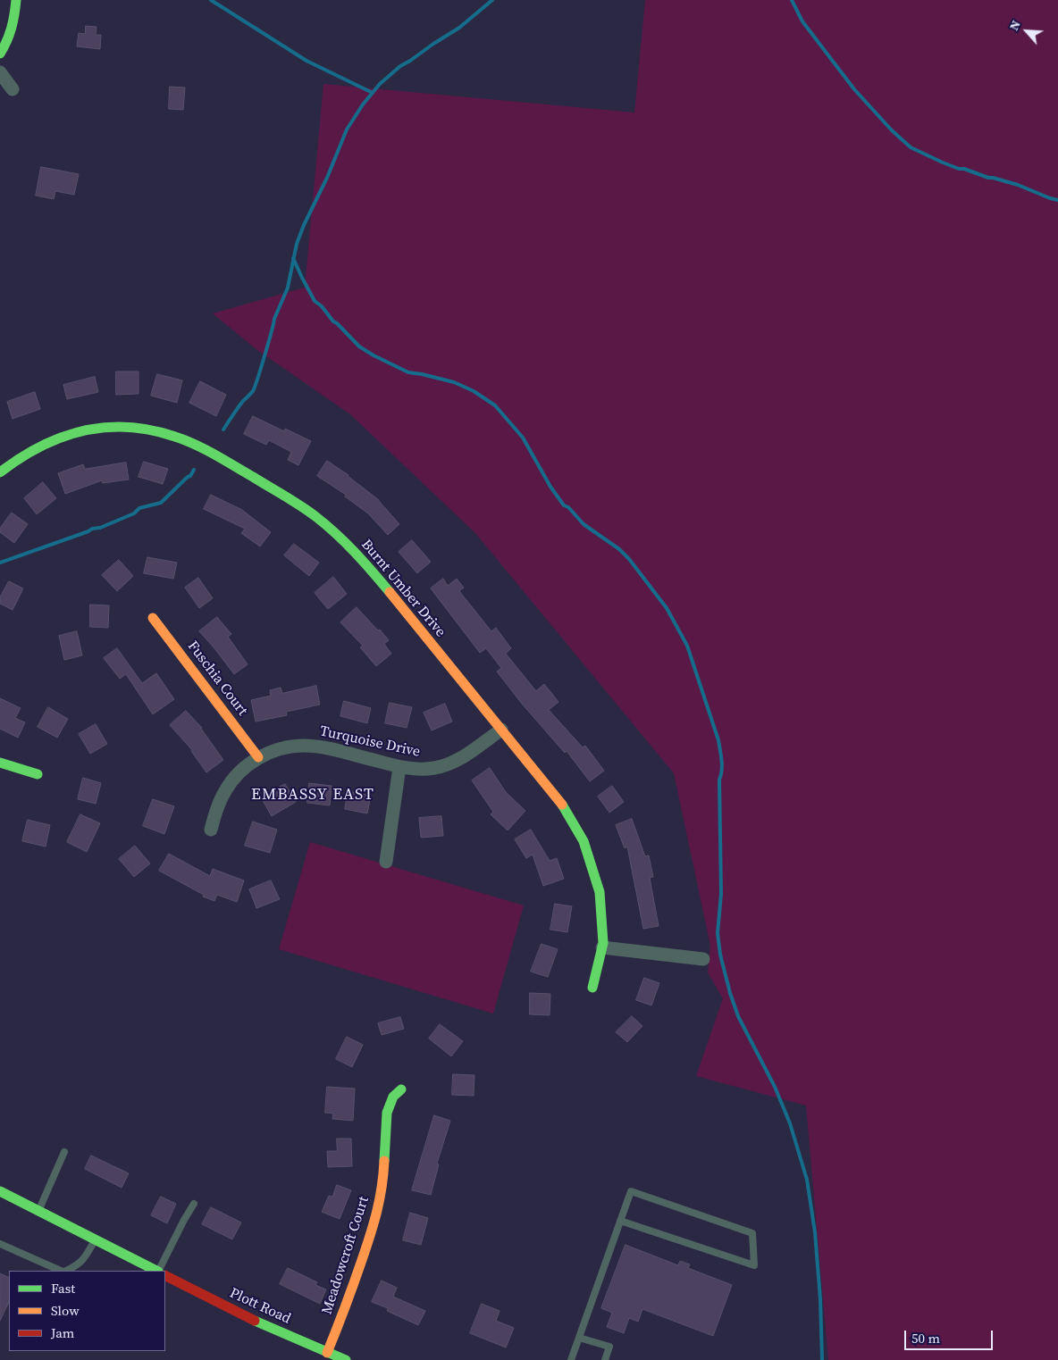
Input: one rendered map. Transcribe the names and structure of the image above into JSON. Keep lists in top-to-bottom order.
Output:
{
  "streets": {
    "street": [
      "Burnt Umber Drive",
      "Fuschia Court",
      "Turquoise Drive",
      "Meadowcroft Court",
      "Plott Road"
    ]
  },
  "crossings": [
    ["Burnt Umber Drive", "Turquoise Drive"],
    ["Fuschia Court", "Turquoise Drive"],
    ["Meadowcroft Court", "Plott Road"]
  ],
  "districts": ["EMBASSY EAST"],
  "legend": ["Fast", "Slow", "Jam"],
  "scale_bar": "50 m",
  "north": "top left"
}
